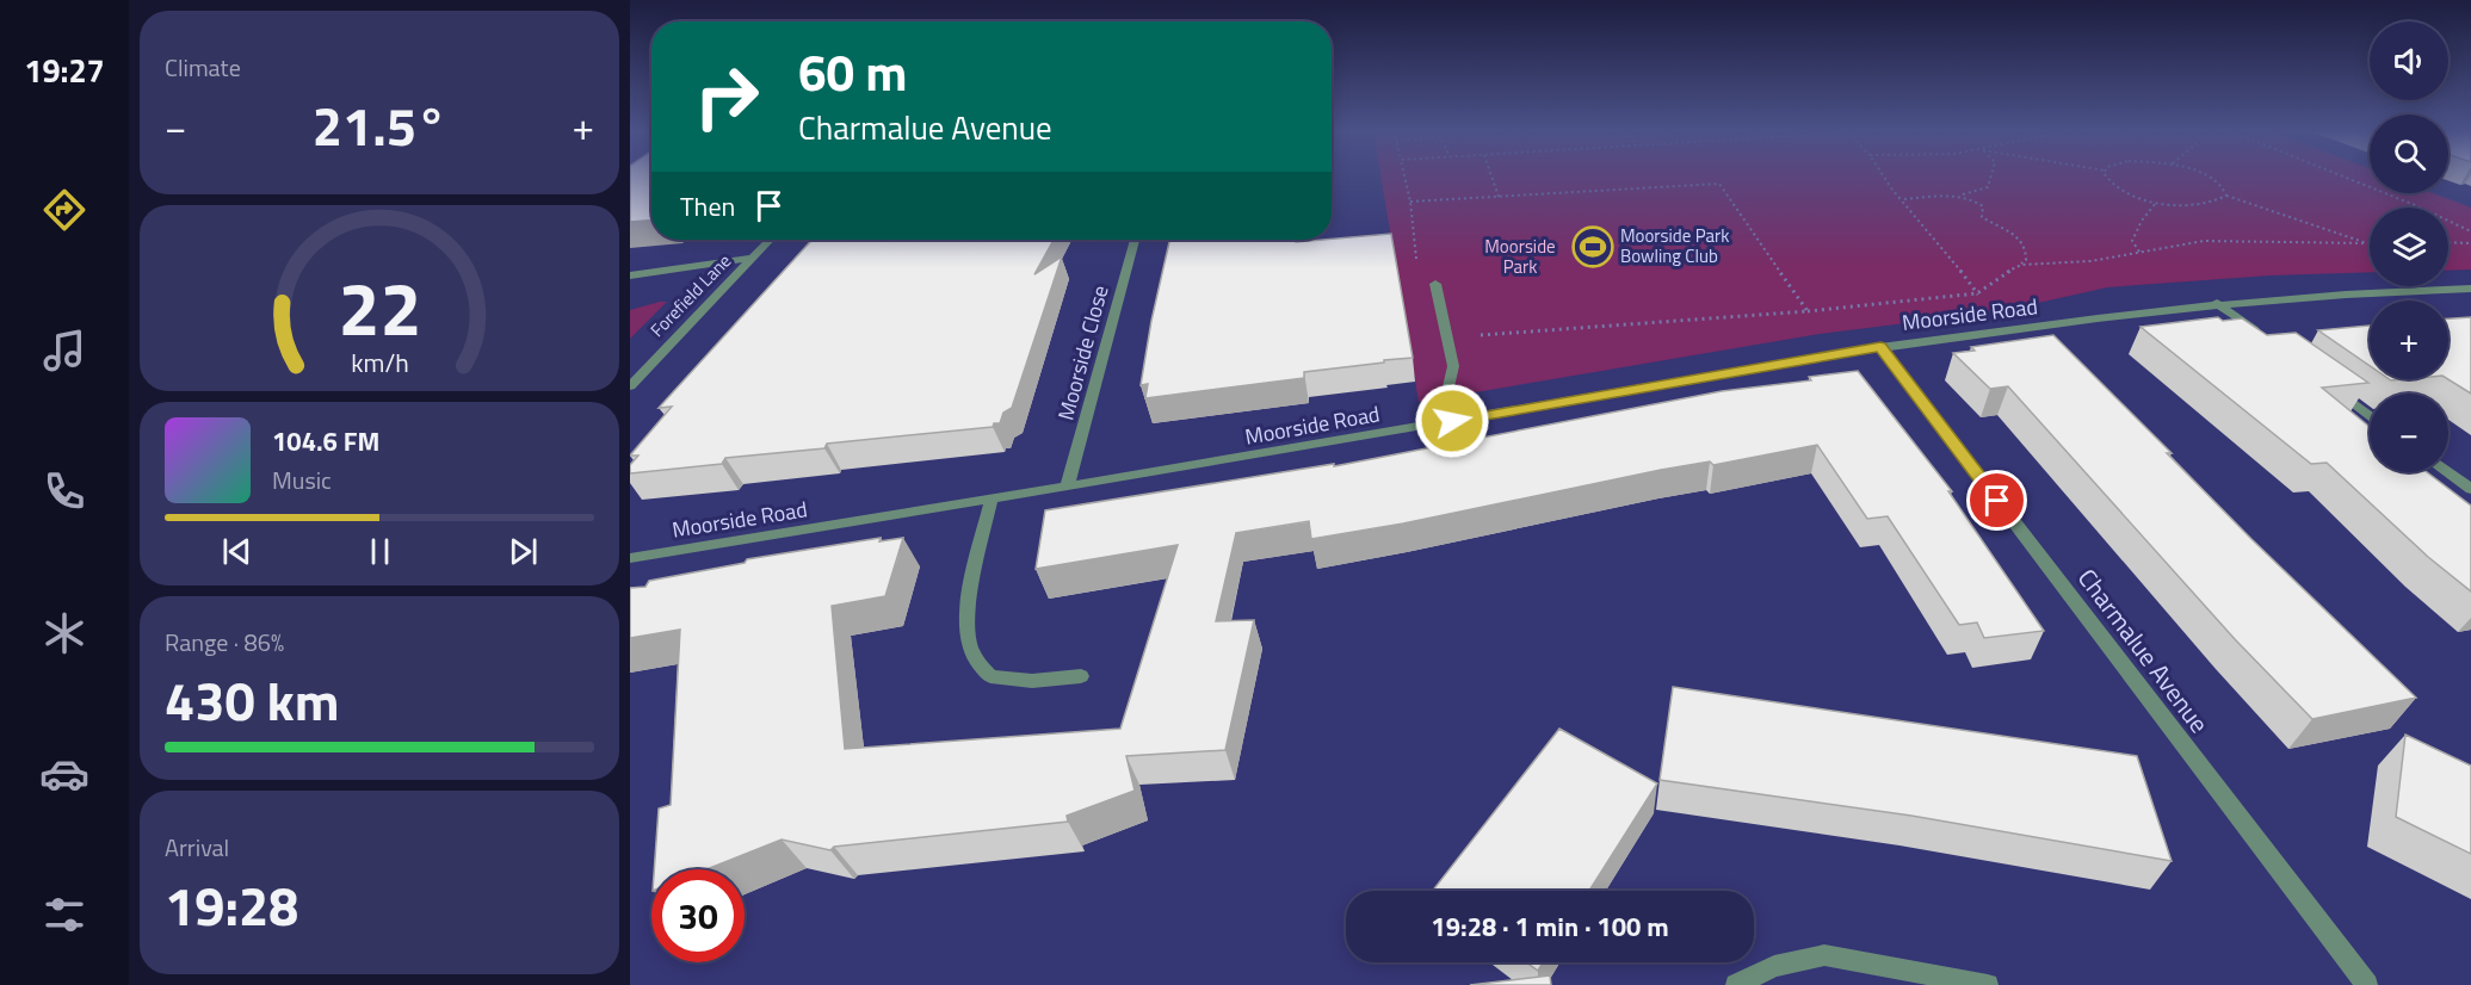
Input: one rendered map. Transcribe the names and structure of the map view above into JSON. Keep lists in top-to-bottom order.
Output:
{
  "streets": {
    "street": [
      "Forefield Lane",
      "Moorside Road",
      "Moorside Close",
      "Charmalue Avenue"
    ]
  },
  "crossings": [
    ["Moorside Road", "Moorside Close"],
    ["Moorside Road", "Charmalue Avenue"]
  ],
  "parks": ["Moorside Park"],
  "places": {
    "sports": ["Moorside Park Bowling Club"]
  },
  "page": {
    "tabs": "19:27",
    "tile": [
      "Climate",
      ["Range · 86%", "430 km"],
      ["Arrival", "19:28"]
    ],
    "map_buttons": ["+", "−"],
    "turn": ["60 m", "Charmalue Avenue"],
    "heat": ["−", "21.5°", "+"],
    "then": "Then",
    "song": ["104.6 FM", "Music"],
    "limit": "30",
    "trip": "19:28 · 1 min · 100 m",
    "gauge": ["22", "km/h"]
  }
}
